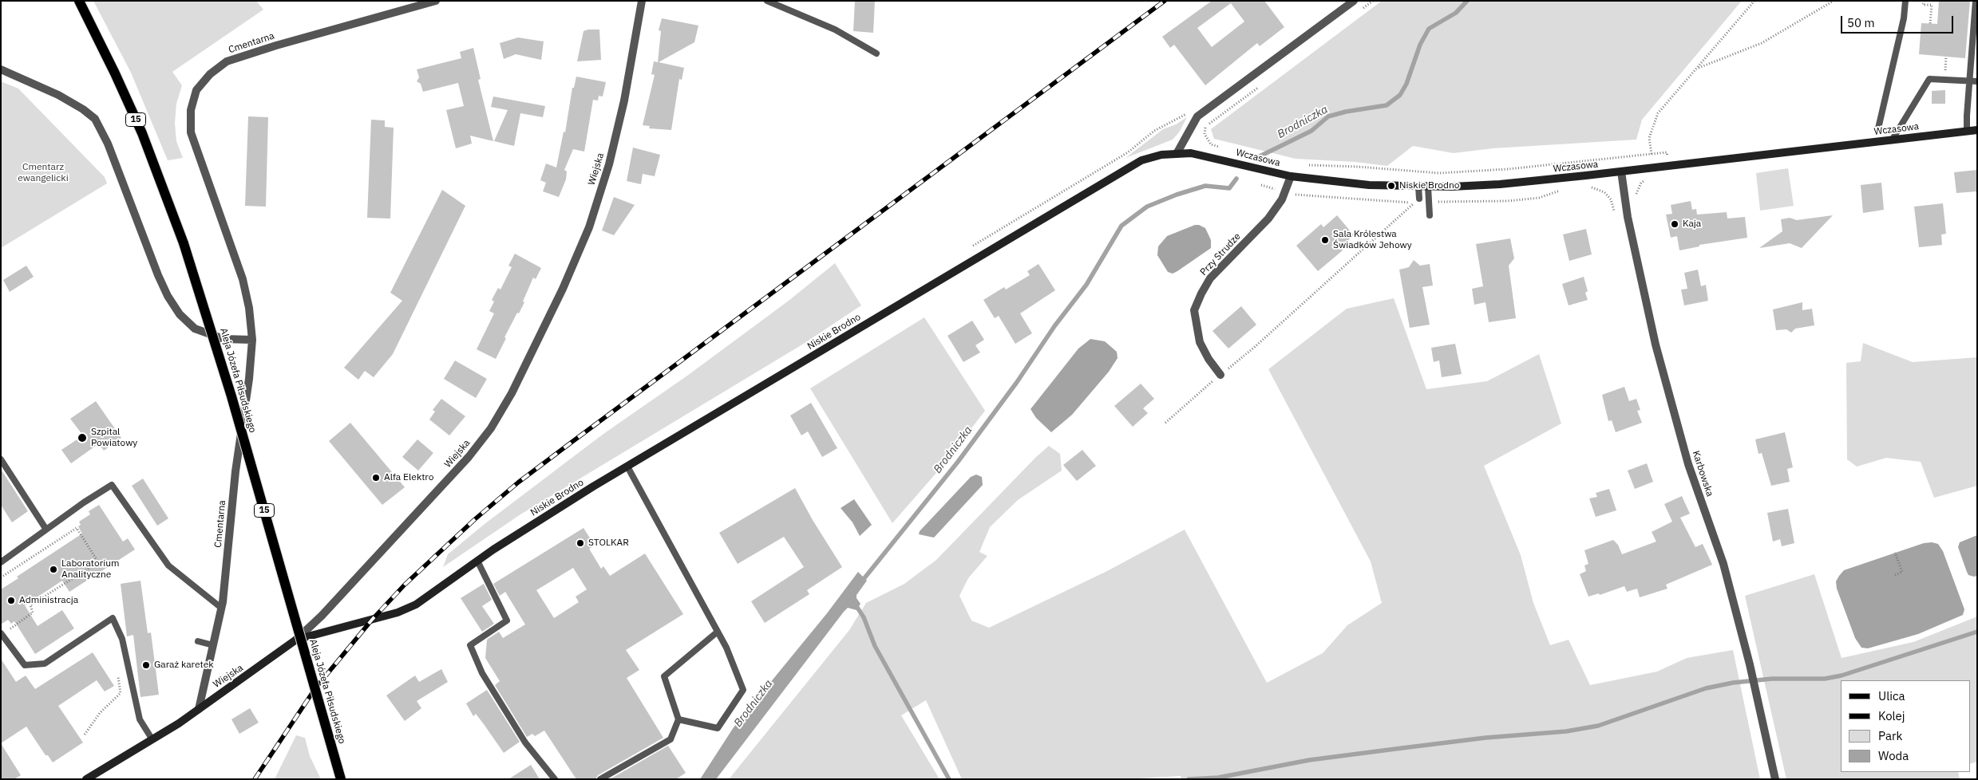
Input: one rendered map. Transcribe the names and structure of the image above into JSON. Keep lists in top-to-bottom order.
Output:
{
  "streets": {
    "main road": ["15", "Aleja Józefa Piłsudskiego"],
    "street": [
      "Cmentarna",
      "Wczasowa",
      "Wiejska",
      "Przy Strudze",
      "Niskie Brodno",
      "Karbowska"
    ]
  },
  "crossings": [
    ["Cmentarna", "Wiejska"],
    ["Wczasowa", "Przy Strudze"],
    ["Wczasowa", "Niskie Brodno"],
    ["Wczasowa", "Karbowska"],
    ["Wiejska", "Niskie Brodno"]
  ],
  "water": ["Brodniczka"],
  "parks": ["Cmentarz ewangelicki"],
  "places": [
    "Niskie Brodno",
    "Kaja",
    "Sala Królestwa Świadków Jehowy",
    "Szpital Powiatowy",
    "Alfa Elektro",
    "STOLKAR",
    "Laboratorium Analityczne",
    "Administracja",
    "Garaż karetek"
  ],
  "legend": [
    "Ulica",
    "Kolej",
    "Park",
    "Woda"
  ],
  "scale_bar": "50 m"
}
